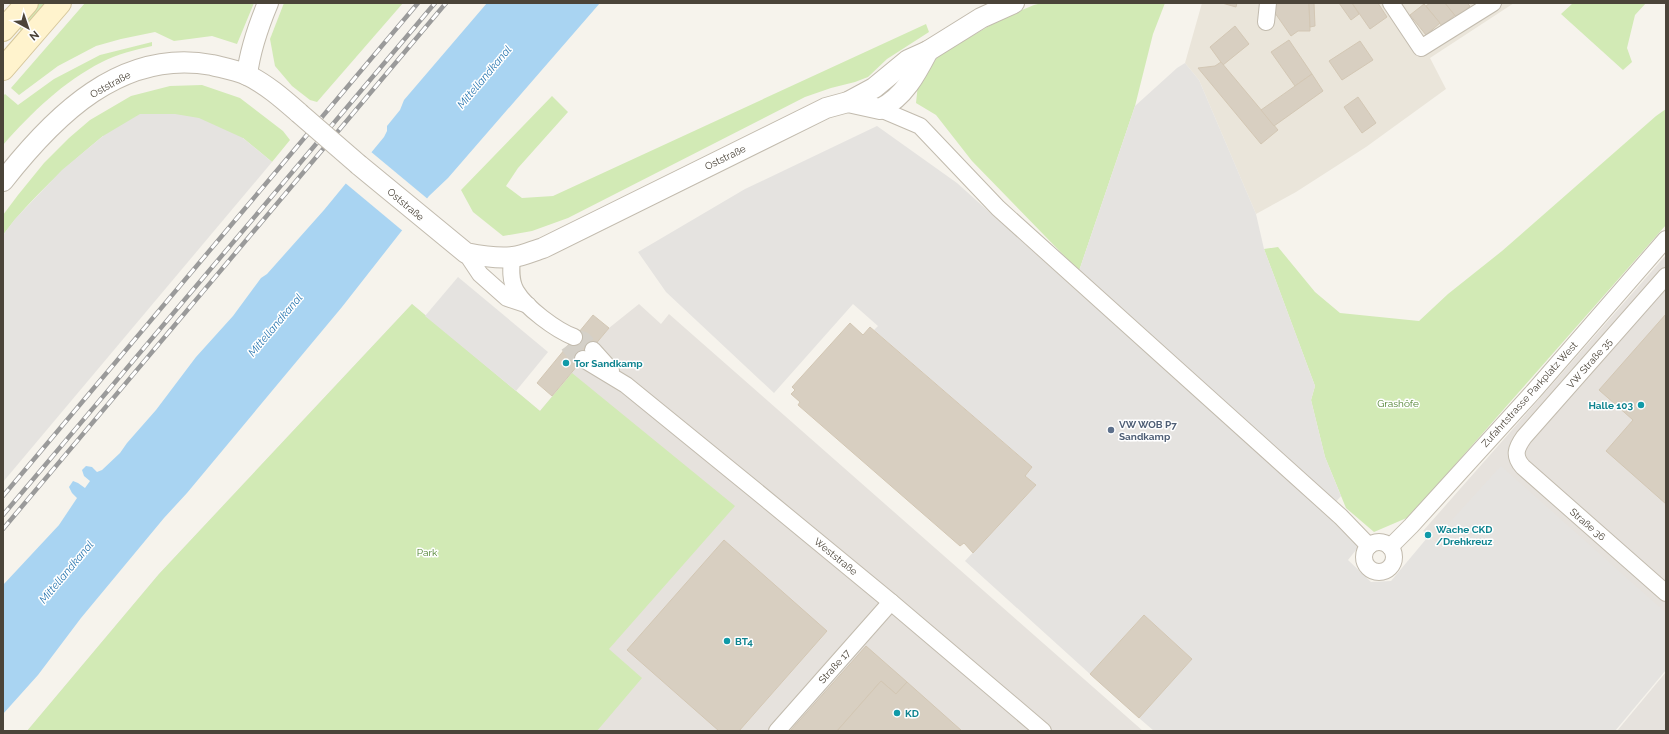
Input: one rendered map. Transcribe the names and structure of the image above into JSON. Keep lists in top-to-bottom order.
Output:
{
  "streets": {
    "street": [
      "Oststraße",
      "VW Straße 35",
      "Zufahrtstrasse Parkplatz West",
      "Straße 36",
      "Weststraße",
      "Straße 17"
    ]
  },
  "crossings": [
    ["VW Straße 35", "Straße 36"],
    ["Weststraße", "Straße 17"]
  ],
  "water": ["Mittellandkanal"],
  "parks": ["Grashöfe", "Park"],
  "places": [
    "Tor Sandkamp",
    "Halle 103",
    "VW WOB P7 Sandkamp",
    "Wache CKD /Drehkreuz",
    "BT4",
    "KD"
  ],
  "north": "bottom right"
}
